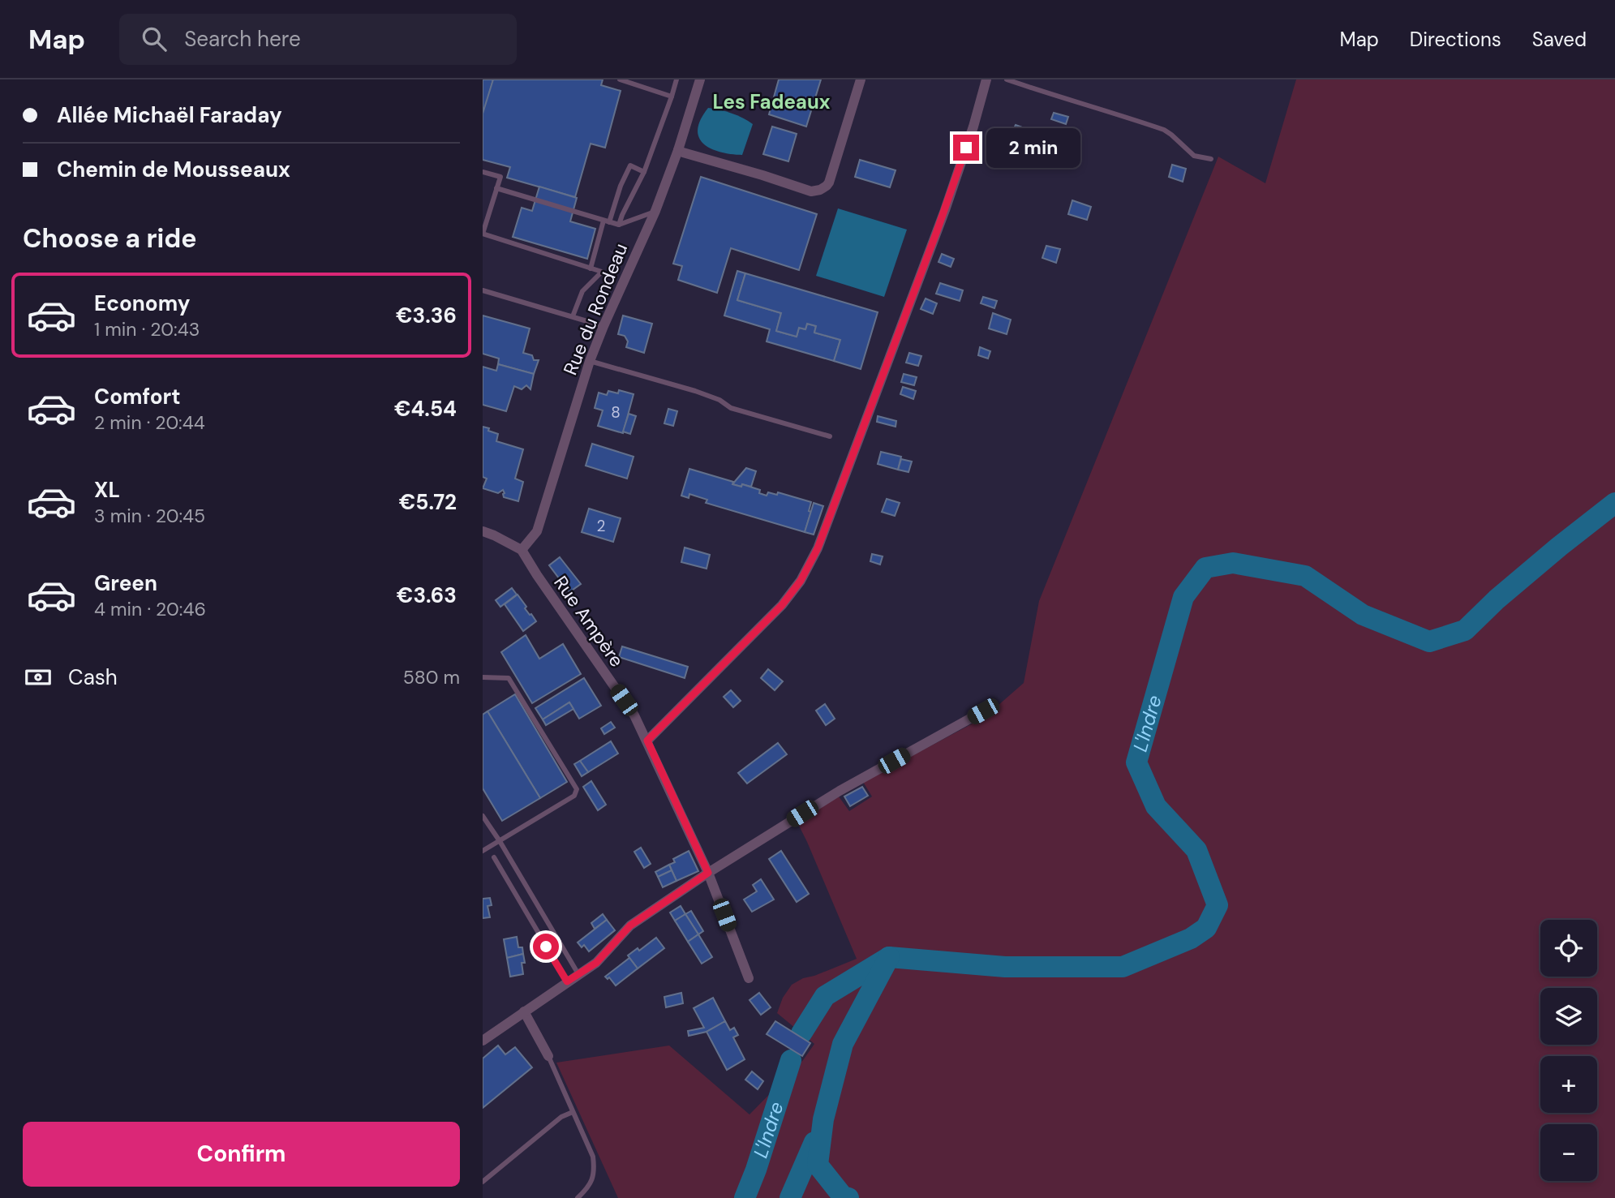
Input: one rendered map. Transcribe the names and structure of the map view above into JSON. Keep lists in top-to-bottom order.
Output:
{
  "streets": {
    "street": ["Rue du Rondeau", "Rue Ampère"]
  },
  "crossings": [
    ["Rue du Rondeau", "Rue Ampère"]
  ],
  "districts": ["Les Fadeaux"],
  "water": ["L'Indre"],
  "house_numbers": ["8", "2"],
  "page": {
    "header": "Map",
    "search": "Search here",
    "nav": ["Map", "Directions", "Saved"],
    "banner": ["Allée Michaël Faraday", "Chemin de Mousseaux"],
    "bubble": "2 min",
    "heading": "Choose a ride",
    "list": [
      {
        "name": "Economy",
        "note": "1 min · 20:43",
        "value": "€3.36"
      },
      {
        "name": "Comfort",
        "note": "2 min · 20:44",
        "value": "€4.54"
      },
      {
        "name": "XL",
        "note": "3 min · 20:45",
        "value": "€5.72"
      },
      {
        "name": "Green",
        "note": "4 min · 20:46",
        "value": "€3.63"
      }
    ],
    "pay": ["Cash", "580 m"],
    "map_buttons": ["+", "−"],
    "buttons": "Confirm"
  }
}
